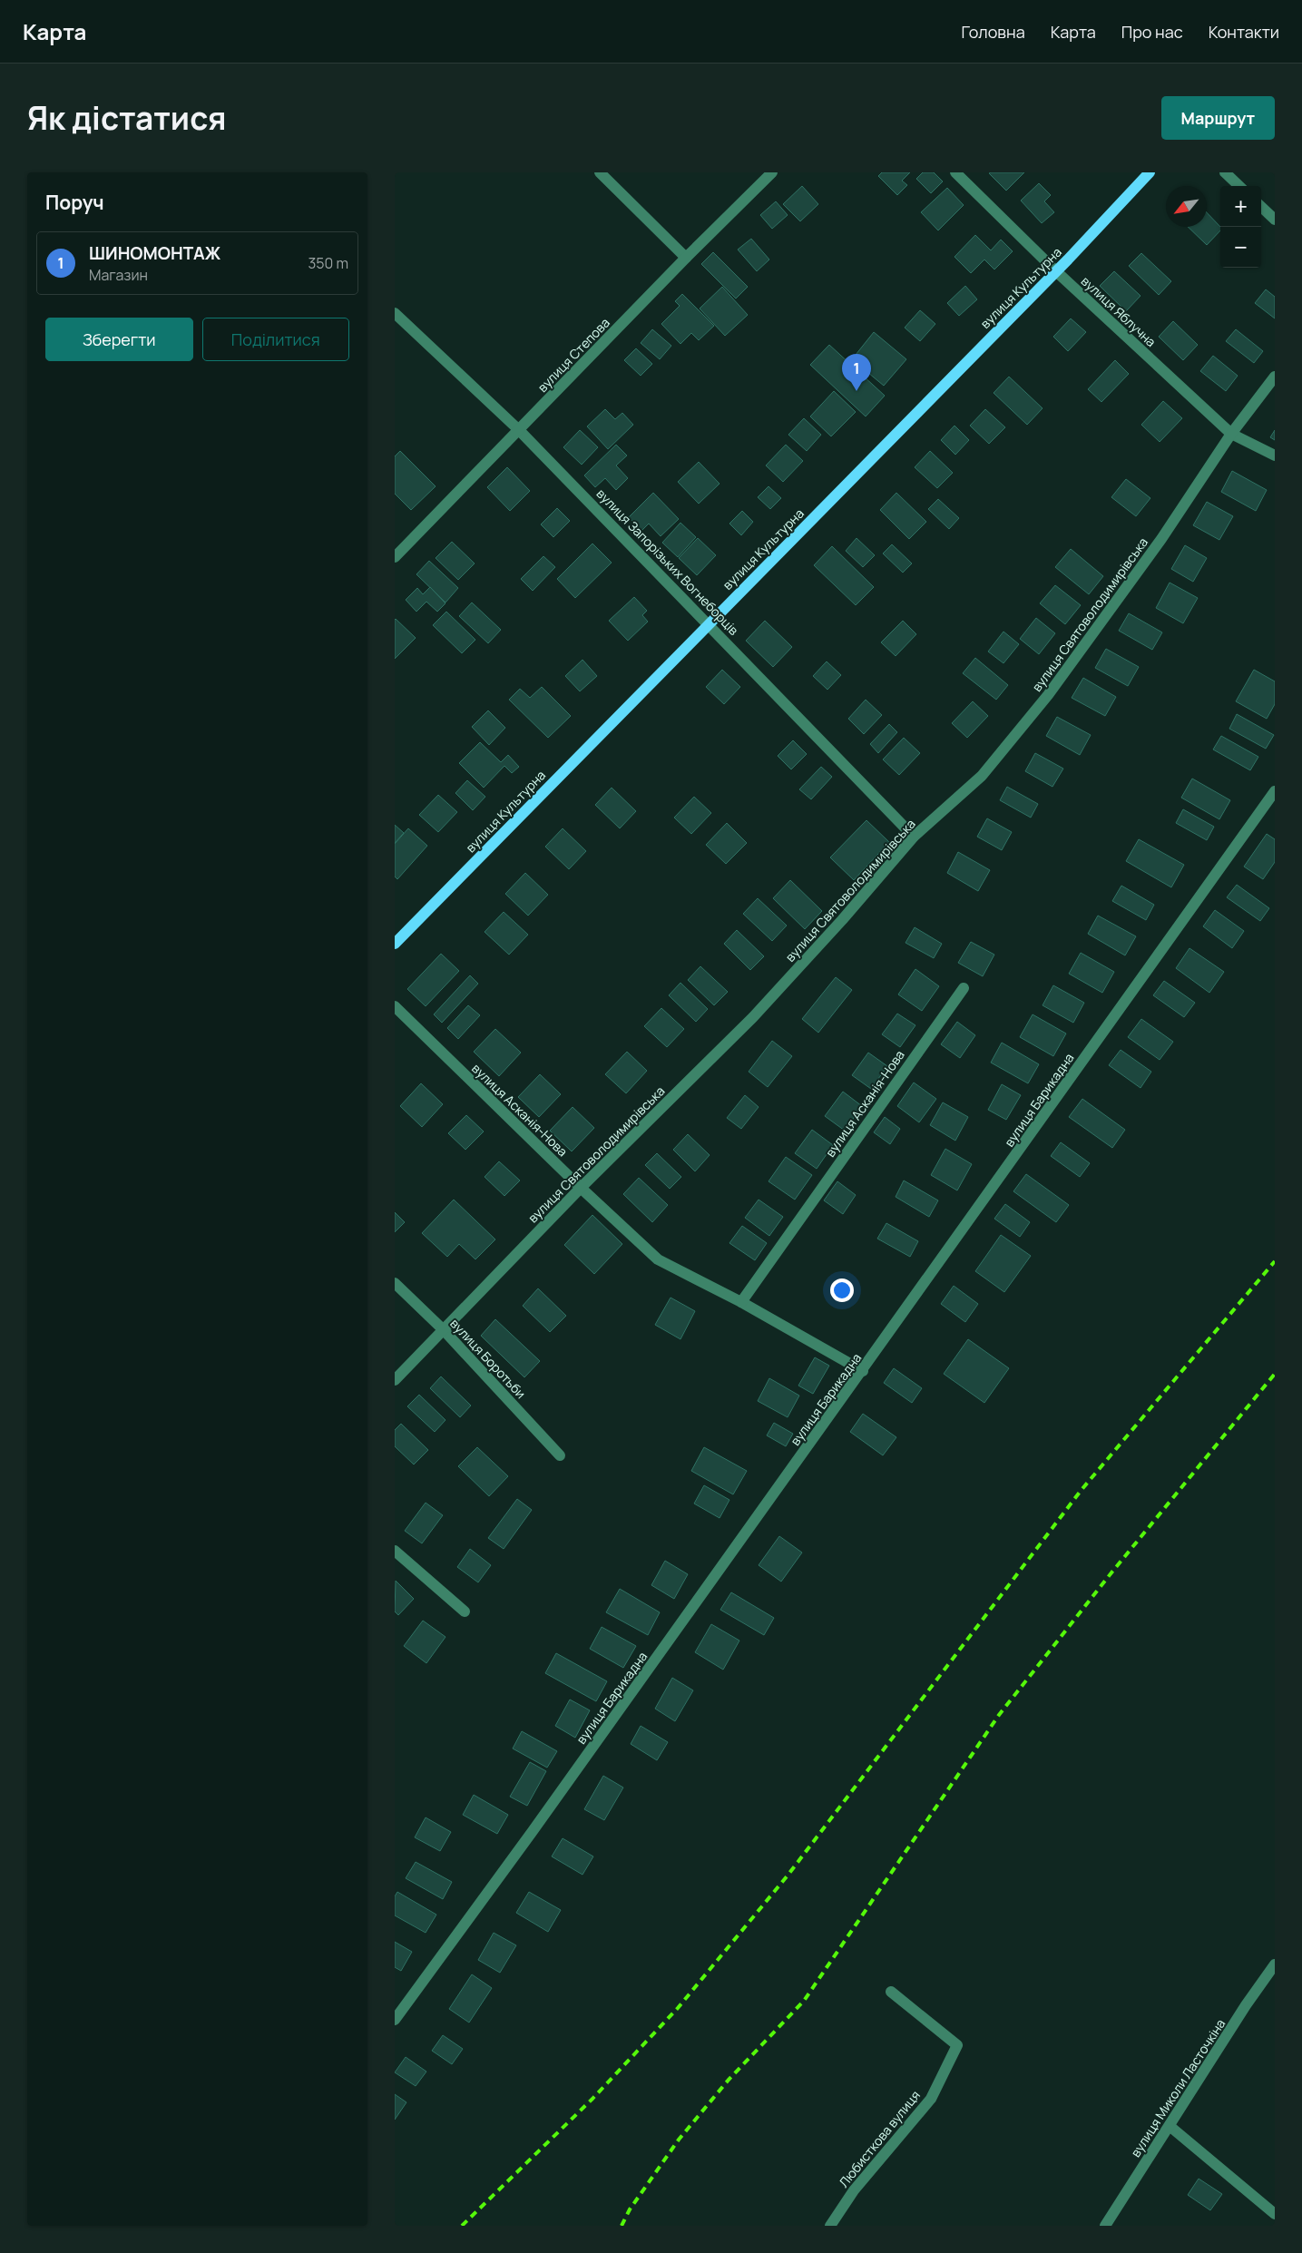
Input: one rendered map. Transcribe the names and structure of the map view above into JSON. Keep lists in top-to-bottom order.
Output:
{
  "streets": {
    "main road": ["вулиця Культурна"],
    "street": [
      "вулиця Яблучна",
      "вулиця Степова",
      "вулиця Запорізьких Вогнеборців",
      "вулиця Святоволодимирівська",
      "вулиця Барикадна",
      "вулиця Асканія-Нова",
      "вулиця Боротьби",
      "вулиця Миколи Ласточкіна",
      "Любисткова вулиця"
    ]
  },
  "crossings": [
    ["вулиця Культурна", "вулиця Яблучна"],
    ["вулиця Культурна", "вулиця Запорізьких Вогнеборців"],
    ["вулиця Яблучна", "вулиця Святоволодимирівська"],
    ["вулиця Степова", "вулиця Запорізьких Вогнеборців"],
    ["вулиця Запорізьких Вогнеборців", "вулиця Святоволодимирівська"],
    ["вулиця Святоволодимирівська", "вулиця Асканія-Нова"],
    ["вулиця Святоволодимирівська", "вулиця Боротьби"],
    ["вулиця Барикадна", "вулиця Асканія-Нова"]
  ],
  "north": "bottom left",
  "page": {
    "header": "Карта",
    "nav": [
      "Головна",
      "Карта",
      "Про нас",
      "Контакти"
    ],
    "title": "Як дістатися",
    "buttons": [
      "Маршрут",
      ["Зберегти", "Поділитися"]
    ],
    "heading": "Поруч",
    "map_buttons": ["+", "−"],
    "list": [
      {
        "mark": "1",
        "name": "ШИНОМОНТАЖ",
        "note": "Магазин",
        "value": "350 m"
      }
    ],
    "pins": "1"
  }
}
